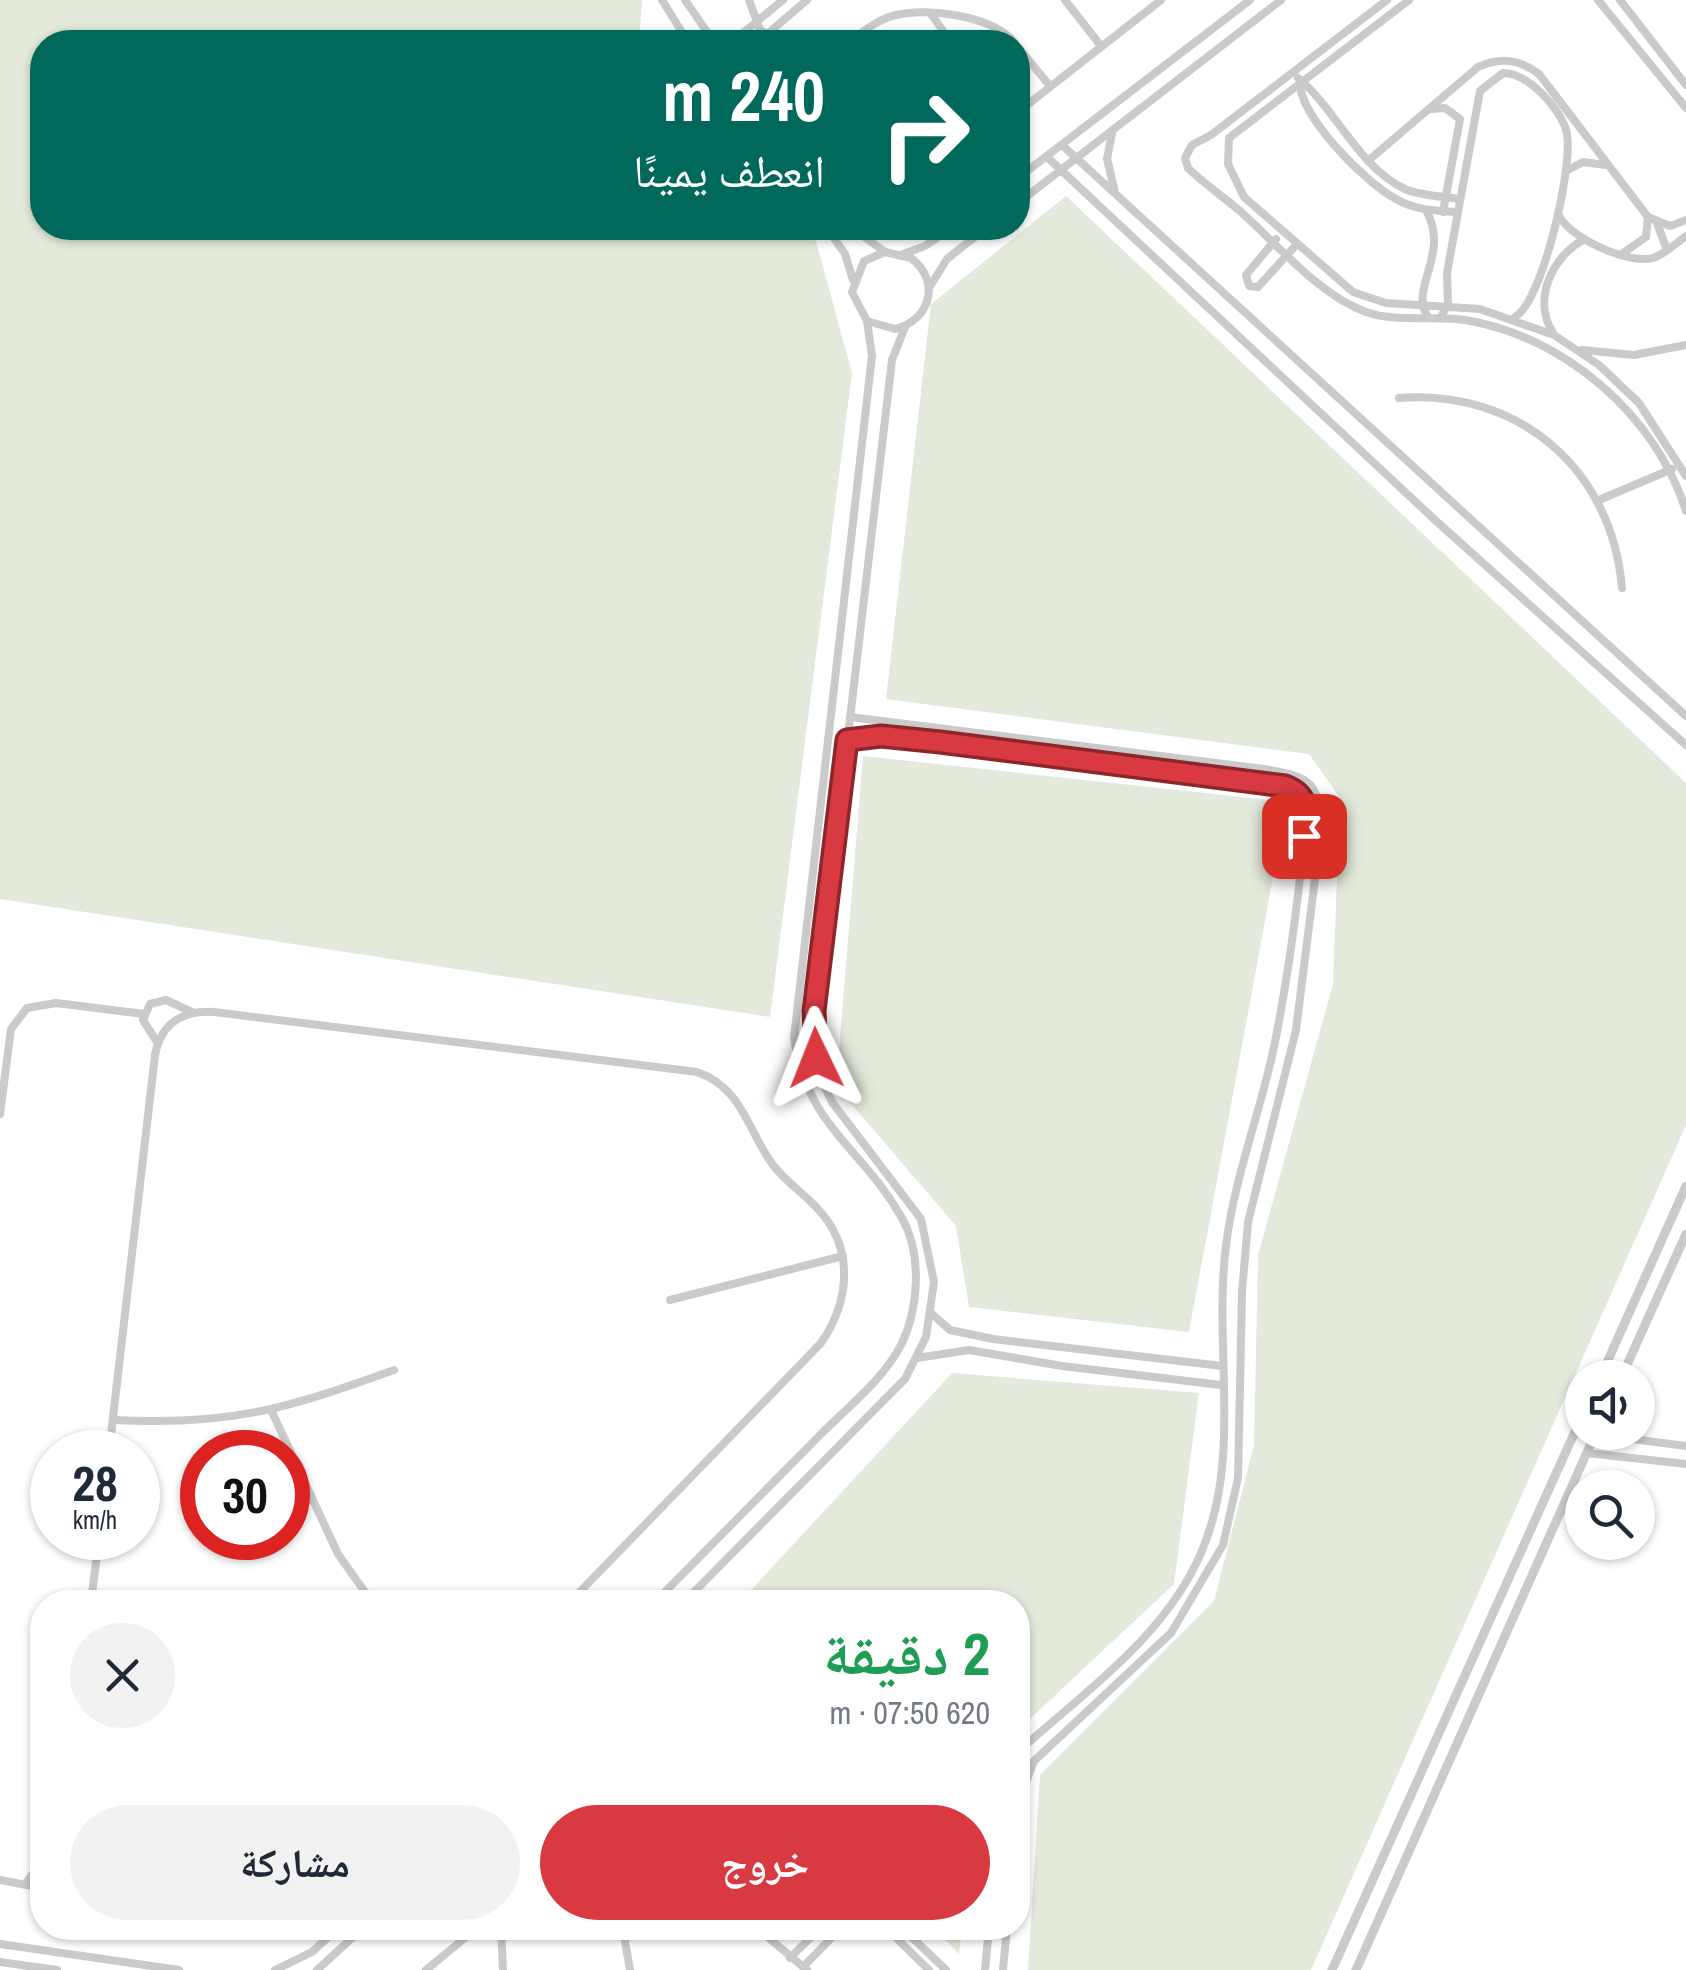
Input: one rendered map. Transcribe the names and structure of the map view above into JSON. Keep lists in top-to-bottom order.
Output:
{
  "page": {
    "turn": ["240 m", "انعطف يمينًا"],
    "speed": "28 km/h",
    "limit": "30",
    "heading": ["2 دقيقة", "620 m · 07:50"],
    "buttons": ["خروج", "مشاركة"]
  }
}
